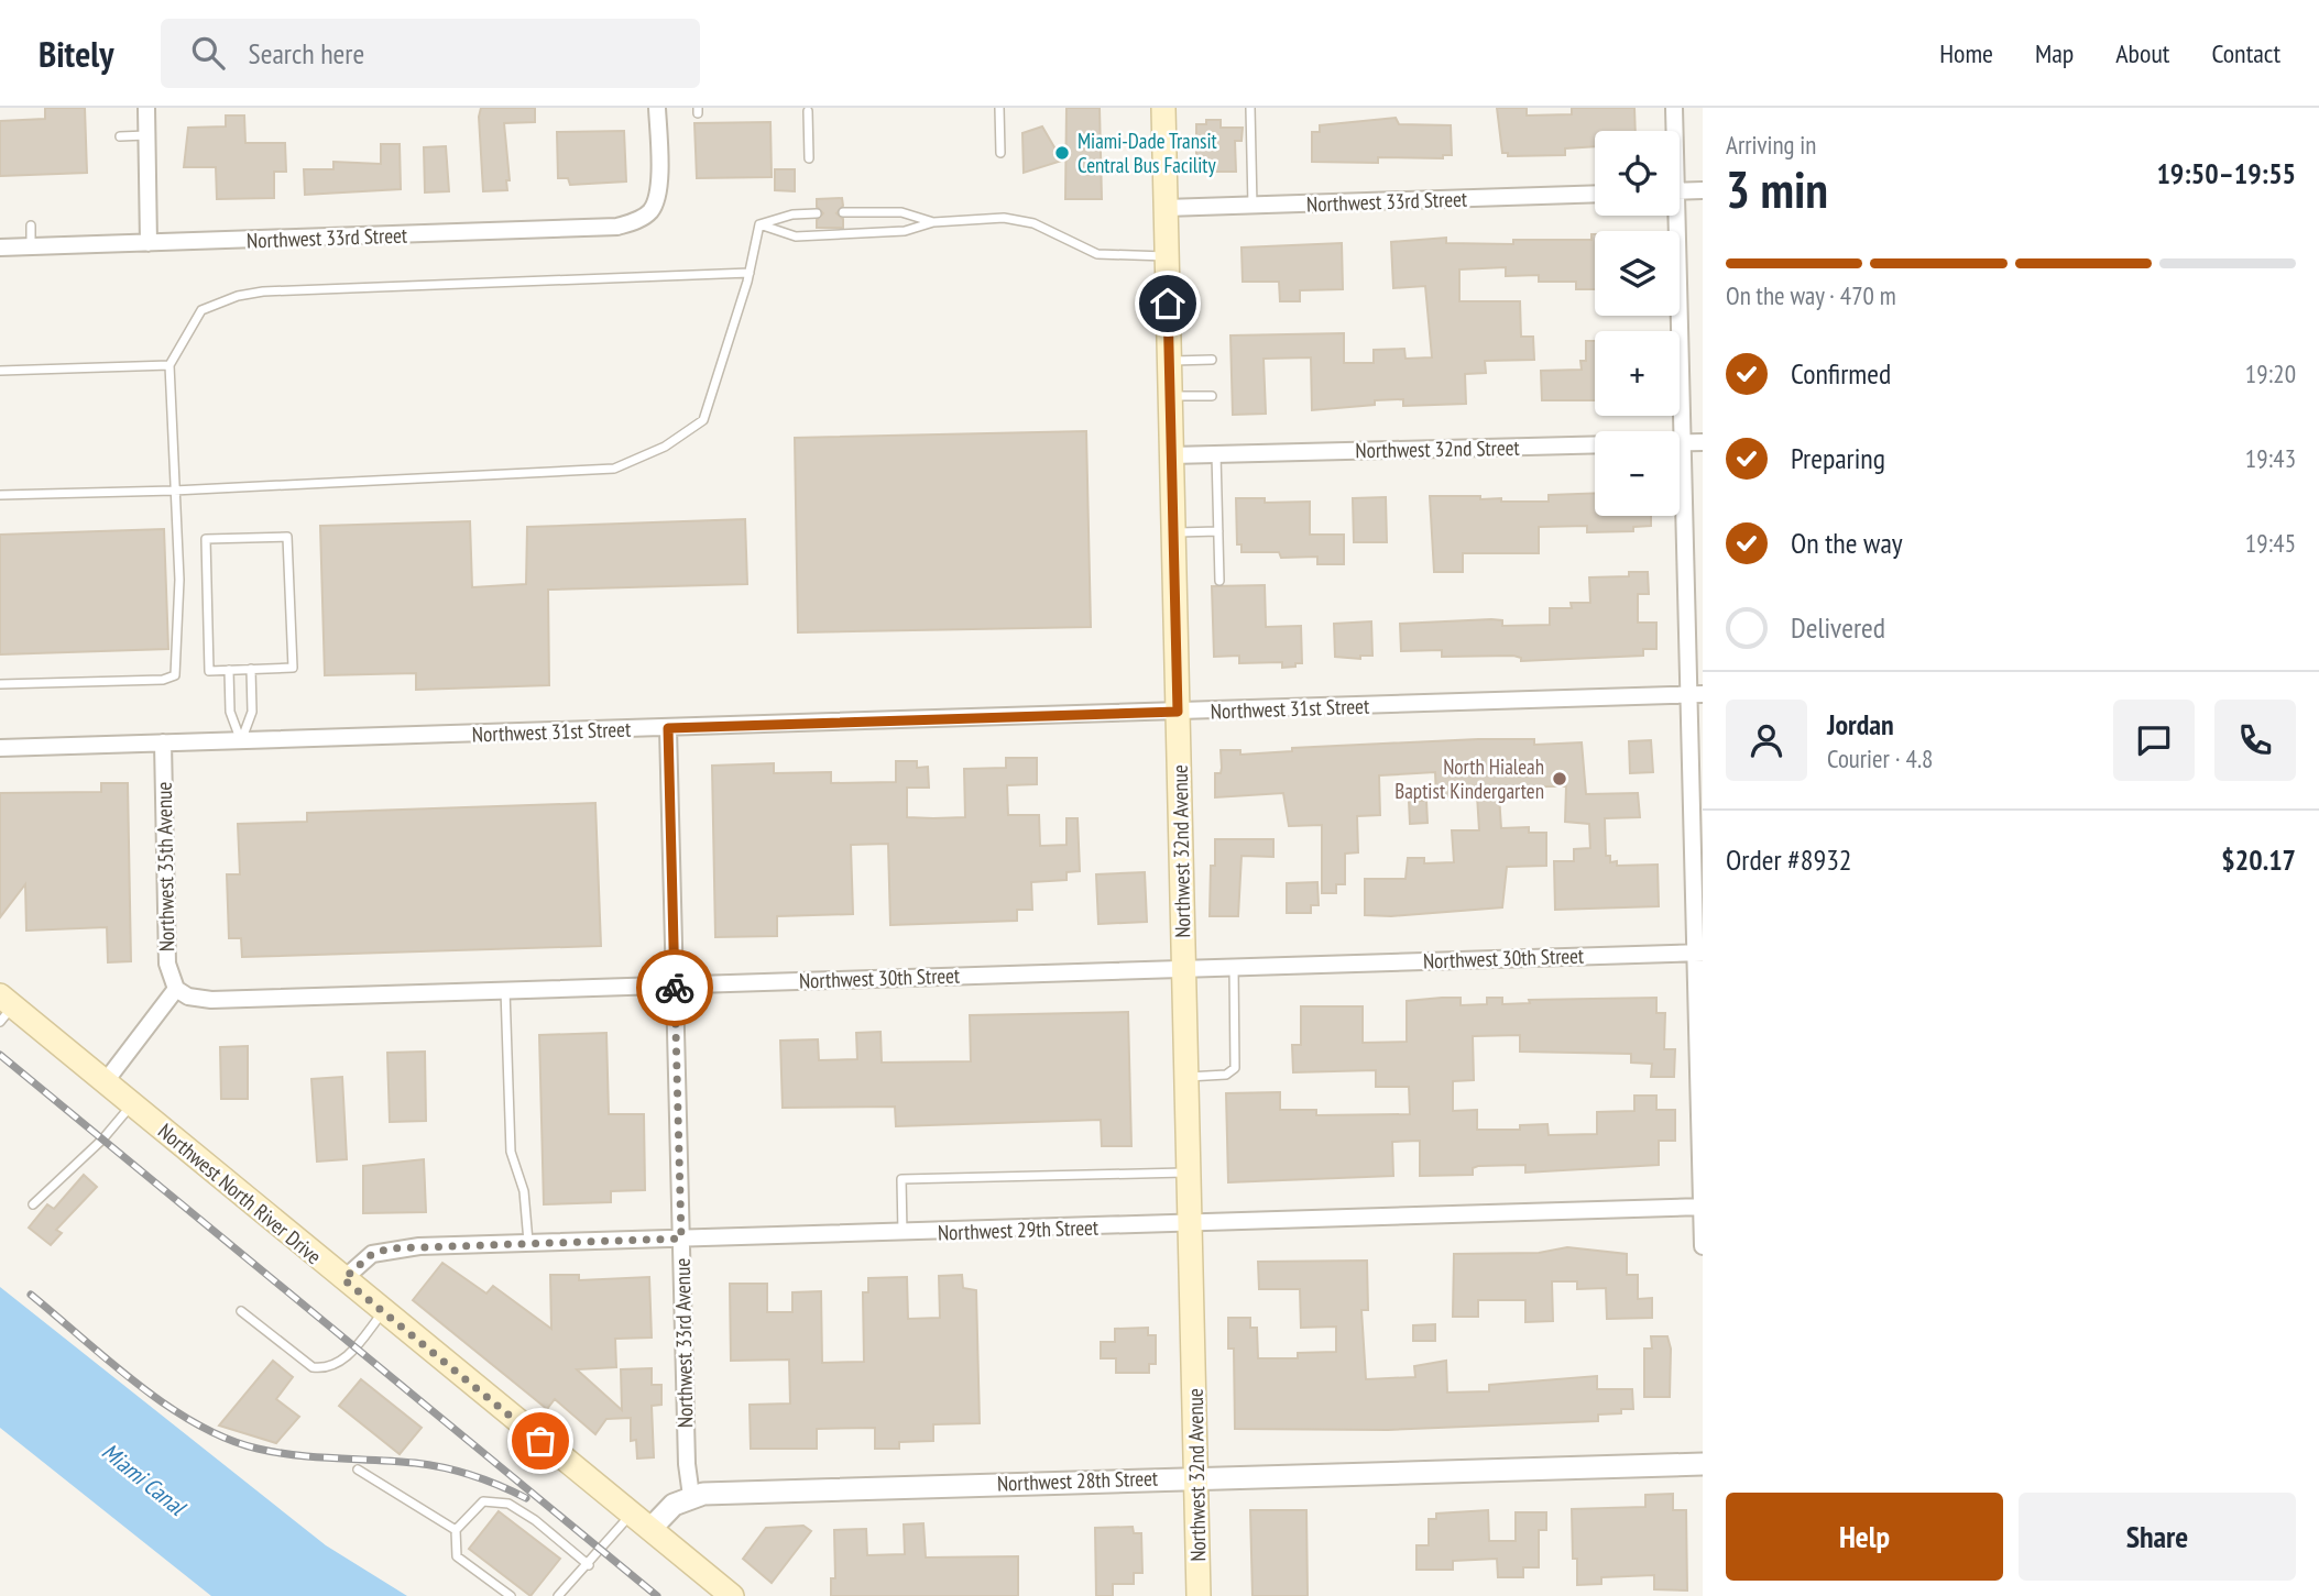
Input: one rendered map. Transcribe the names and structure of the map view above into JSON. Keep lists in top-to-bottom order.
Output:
{
  "streets": {
    "main road": ["Northwest 32nd Avenue", "Northwest North River Drive"],
    "street": [
      "Northwest 33rd Street",
      "Northwest 32nd Street",
      "Northwest 31st Street",
      "Northwest 35th Avenue",
      "Northwest 30th Street",
      "Northwest 29th Street",
      "Northwest 33rd Avenue",
      "Northwest 28th Street"
    ]
  },
  "crossings": [
    ["Northwest 33rd Street", "Northwest 32nd Avenue"],
    ["Northwest 32nd Street", "Northwest 32nd Avenue"],
    ["Northwest 31st Street", "Northwest 32nd Avenue"],
    ["Northwest 31st Street", "Northwest 35th Avenue"],
    ["Northwest 31st Street", "Northwest 33rd Avenue"],
    ["Northwest 32nd Avenue", "Northwest 30th Street"],
    ["Northwest 32nd Avenue", "Northwest 29th Street"],
    ["Northwest 32nd Avenue", "Northwest 28th Street"],
    ["Northwest 35th Avenue", "Northwest 30th Street"],
    ["Northwest 30th Street", "Northwest 33rd Avenue"],
    ["Northwest North River Drive", "Northwest 29th Street"],
    ["Northwest 29th Street", "Northwest 33rd Avenue"],
    ["Northwest 33rd Avenue", "Northwest 28th Street"]
  ],
  "water": ["Miami Canal"],
  "places": ["Miami-Dade Transit Central Bus Facility", "North Hialeah Baptist Kindergarten"],
  "page": {
    "header": "Bitely",
    "search": "Search here",
    "nav": [
      "Home",
      "Map",
      "About",
      "Contact"
    ],
    "heading": ["3 min", "Arriving in", "19:50–19:55"],
    "panel": [
      "Jordan",
      "Courier · 4.8",
      "Order #8932",
      "$20.17"
    ],
    "map_buttons": ["+", "−"],
    "bar": "On the way · 470 m",
    "list": [
      ["Confirmed", "19:20"],
      ["Preparing", "19:43"],
      ["On the way", "19:45"],
      "Delivered"
    ],
    "buttons": ["Help", "Share"]
  }
}
